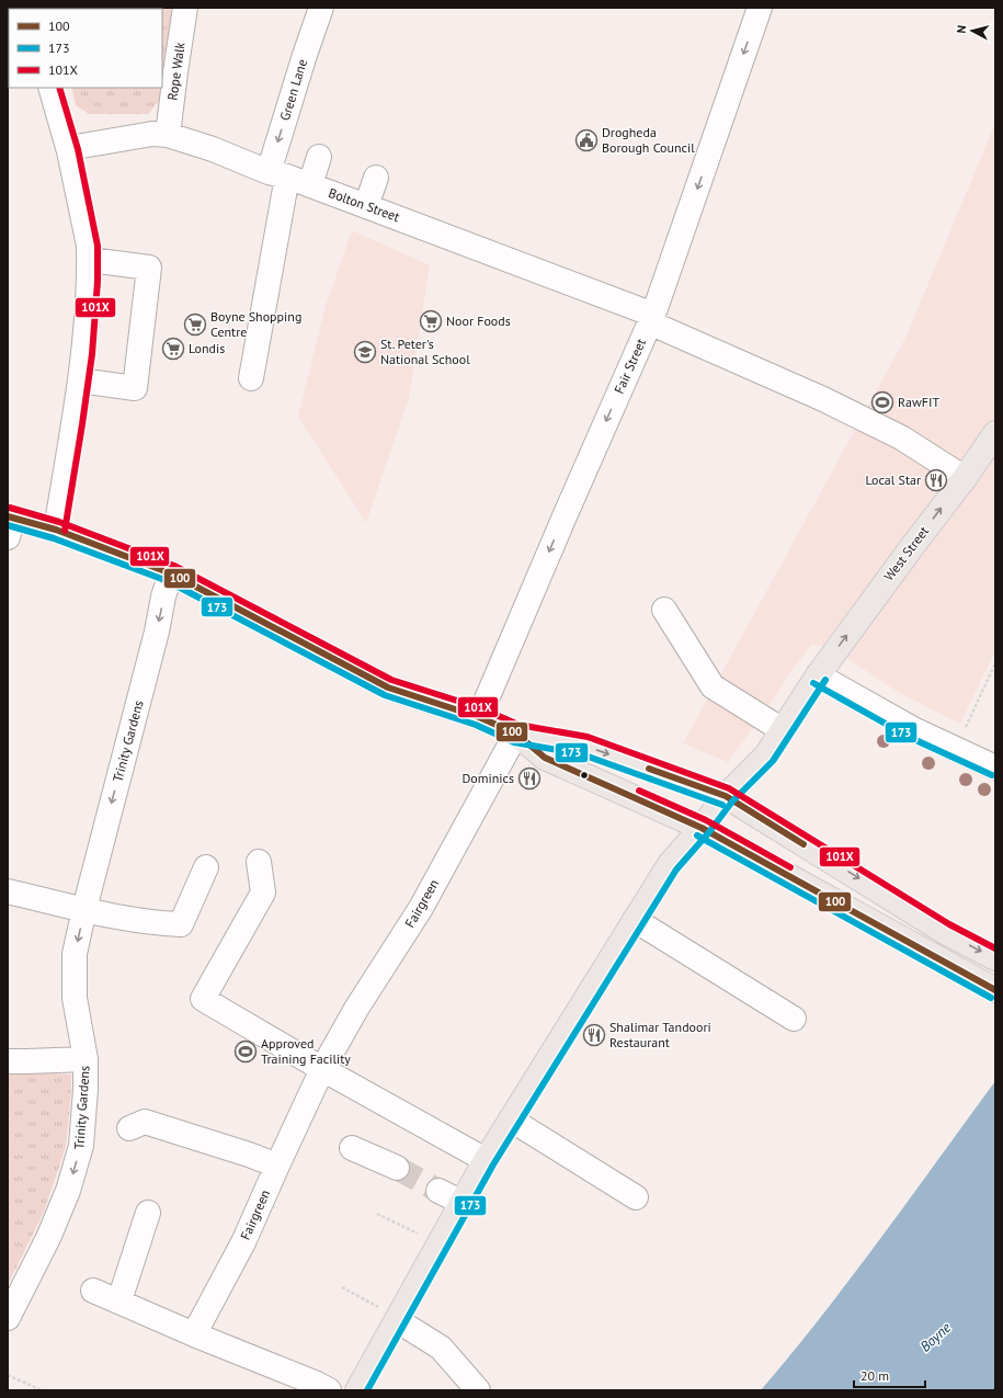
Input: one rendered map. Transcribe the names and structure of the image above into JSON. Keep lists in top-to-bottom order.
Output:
{
  "streets": {
    "main road": ["West Street"],
    "street": [
      "Rope Walk",
      "Green Lane",
      "Bolton Street",
      "Fair Street",
      "Trinity Gardens",
      "Fairgreen"
    ]
  },
  "crossings": [
    ["Rope Walk", "Bolton Street"],
    ["Green Lane", "Bolton Street"],
    ["Bolton Street", "Fair Street"],
    ["Bolton Street", "West Street"]
  ],
  "one_way": ["Green Lane", "Fair Street", "Trinity Gardens"],
  "water": ["Boyne"],
  "places": {
    "public building": ["Drogheda Borough Council"],
    "supermarket": ["Noor Foods", "Boyne Shopping Centre", "Londis"],
    "school or university": ["St. Peter's National School"],
    "sports": ["RawFIT", "Approved Training Facility"],
    "restaurant": ["Local Star", "Dominics", "Shalimar Tandoori Restaurant"]
  },
  "lines": ["transit line 101X", "transit line 100", "transit line 173"],
  "legend": ["100", "173", "101X"],
  "scale_bar": "20 m",
  "north": "left"
}
